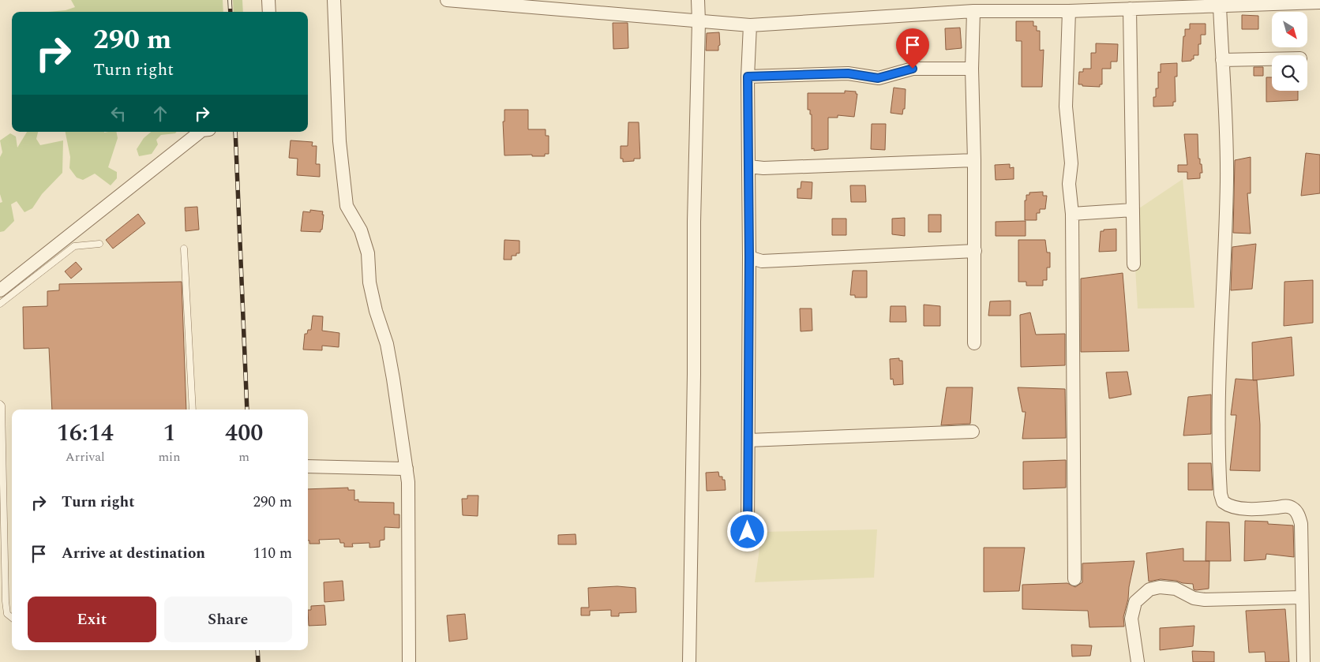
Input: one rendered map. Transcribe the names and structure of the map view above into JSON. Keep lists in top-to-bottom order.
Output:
{
  "north": "bottom right",
  "page": {
    "turn": ["290 m", "Turn right"],
    "eta": [
      "16:14",
      "Arrival",
      "1",
      "min",
      "400",
      "m"
    ],
    "list": [
      {
        "name": "Turn right",
        "value": "290 m"
      },
      {
        "name": "Arrive at destination",
        "value": "110 m"
      }
    ],
    "buttons": ["Exit", "Share"]
  }
}
